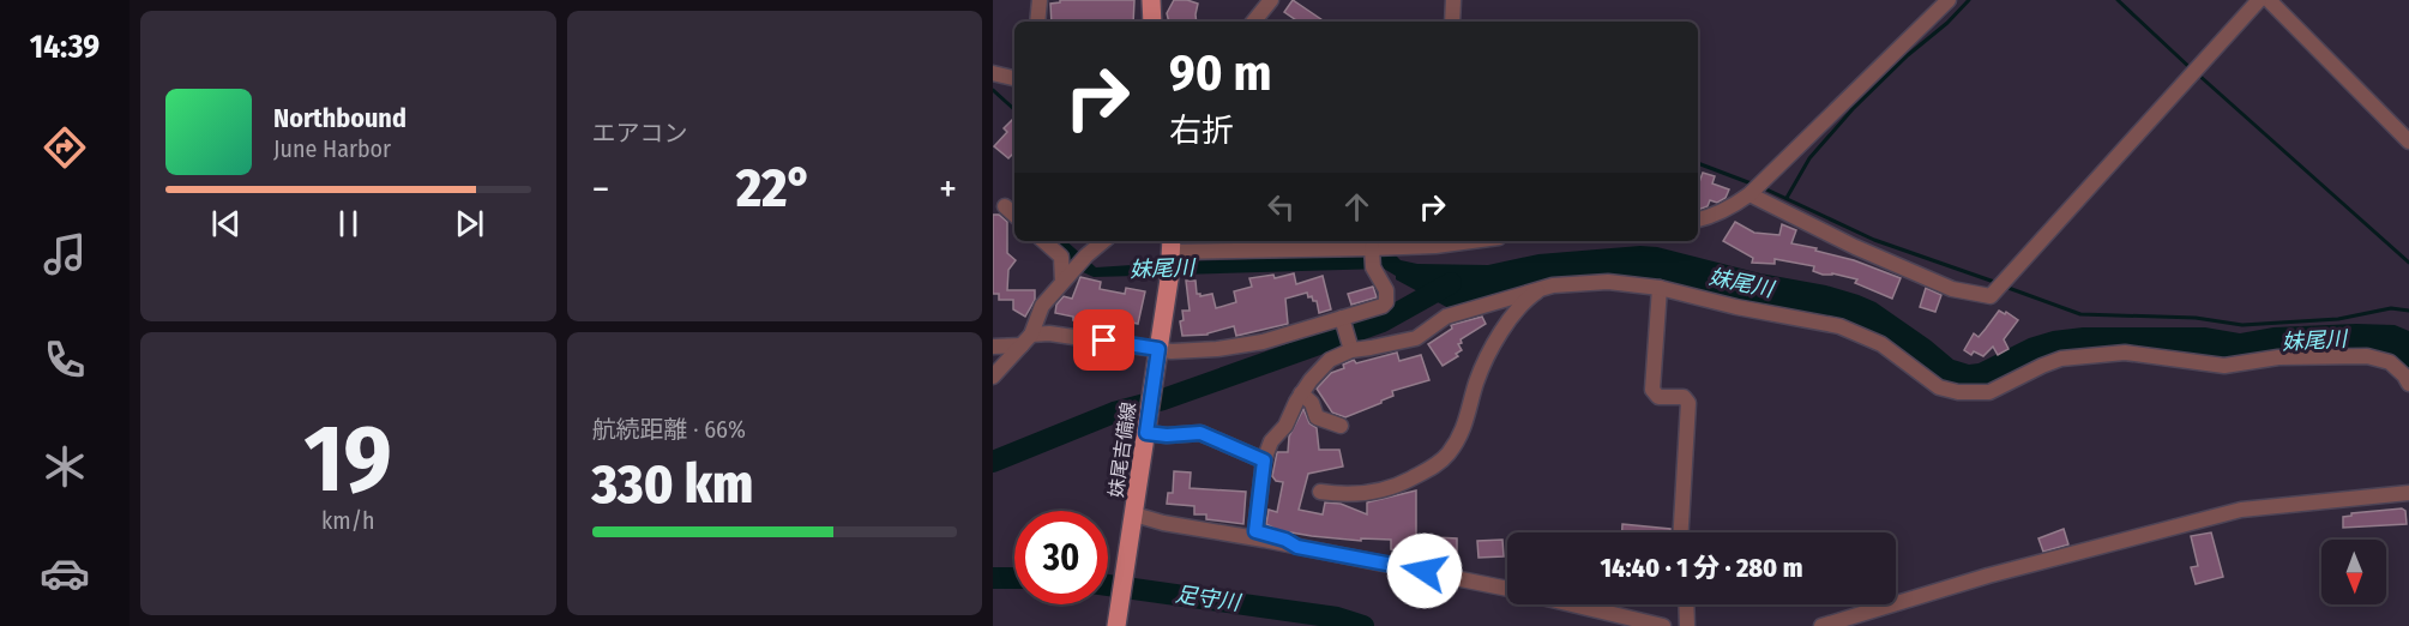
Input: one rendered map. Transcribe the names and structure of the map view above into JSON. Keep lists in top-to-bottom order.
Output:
{
  "streets": {
    "main road": ["妹尾吉備線"]
  },
  "water": ["妹尾川", "足守川"],
  "north": "bottom",
  "page": {
    "tabs": "14:39",
    "tile": [
      "エアコン",
      ["19", "km/h"],
      ["航続距離 · 66%", "330 km"]
    ],
    "turn": ["90 m", "右折"],
    "song": ["Northbound", "June Harbor"],
    "heat": ["−", "22°", "+"],
    "limit": "30",
    "trip": "14:40 · 1 分 · 280 m"
  }
}
